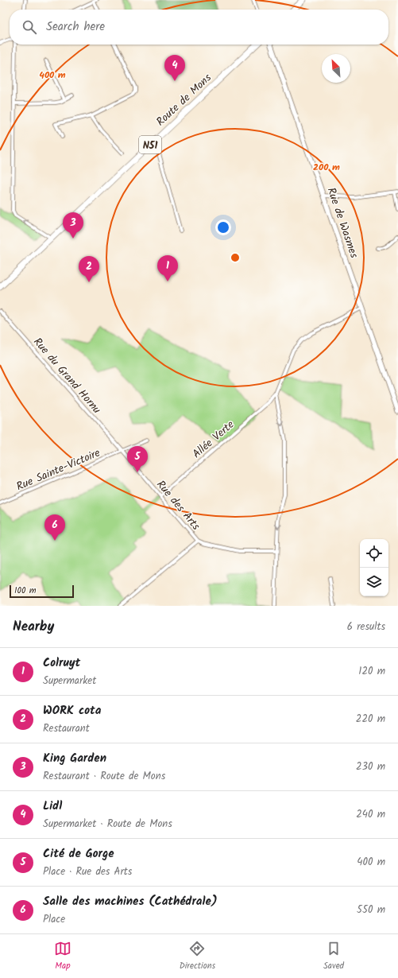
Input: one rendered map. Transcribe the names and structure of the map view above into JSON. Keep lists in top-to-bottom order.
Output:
{
  "streets": {
    "main road": ["Route de Mons", "N51"],
    "street": [
      "Rue de Wasmes",
      "Rue du Grand Hornu",
      "Allée Verte",
      "Rue Sainte-Victoire",
      "Rue des Arts"
    ]
  },
  "crossings": [
    ["Route de Mons", "N51"],
    ["Rue du Grand Hornu", "Rue Sainte-Victoire"],
    ["Rue du Grand Hornu", "Rue des Arts"],
    ["Allée Verte", "Rue des Arts"],
    ["Rue Sainte-Victoire", "Rue des Arts"]
  ],
  "scale_bar": "100 m",
  "north": "top left",
  "page": {
    "search": "Search here",
    "pins": [
      "4",
      "3",
      "1",
      "2",
      "5",
      "6"
    ],
    "scale": "100 m",
    "heading": ["Nearby", "6 results"],
    "list": [
      {
        "mark": "1",
        "name": "Colruyt",
        "note": "Supermarket",
        "value": "120 m"
      },
      {
        "mark": "2",
        "name": "WORK cota",
        "note": "Restaurant",
        "value": "220 m"
      },
      {
        "mark": "3",
        "name": "King Garden",
        "note": "Restaurant · Route de Mons",
        "value": "230 m"
      },
      {
        "mark": "4",
        "name": "Lidl",
        "note": "Supermarket · Route de Mons",
        "value": "240 m"
      },
      {
        "mark": "5",
        "name": "Cité de Gorge",
        "note": "Place · Rue des Arts",
        "value": "400 m"
      },
      {
        "mark": "6",
        "name": "Salle des machines (Cathédrale)",
        "note": "Place",
        "value": "550 m"
      }
    ],
    "nav": ["Map", "Directions", "Saved"]
  },
  "rings": ["400 m", "200 m"]
}
